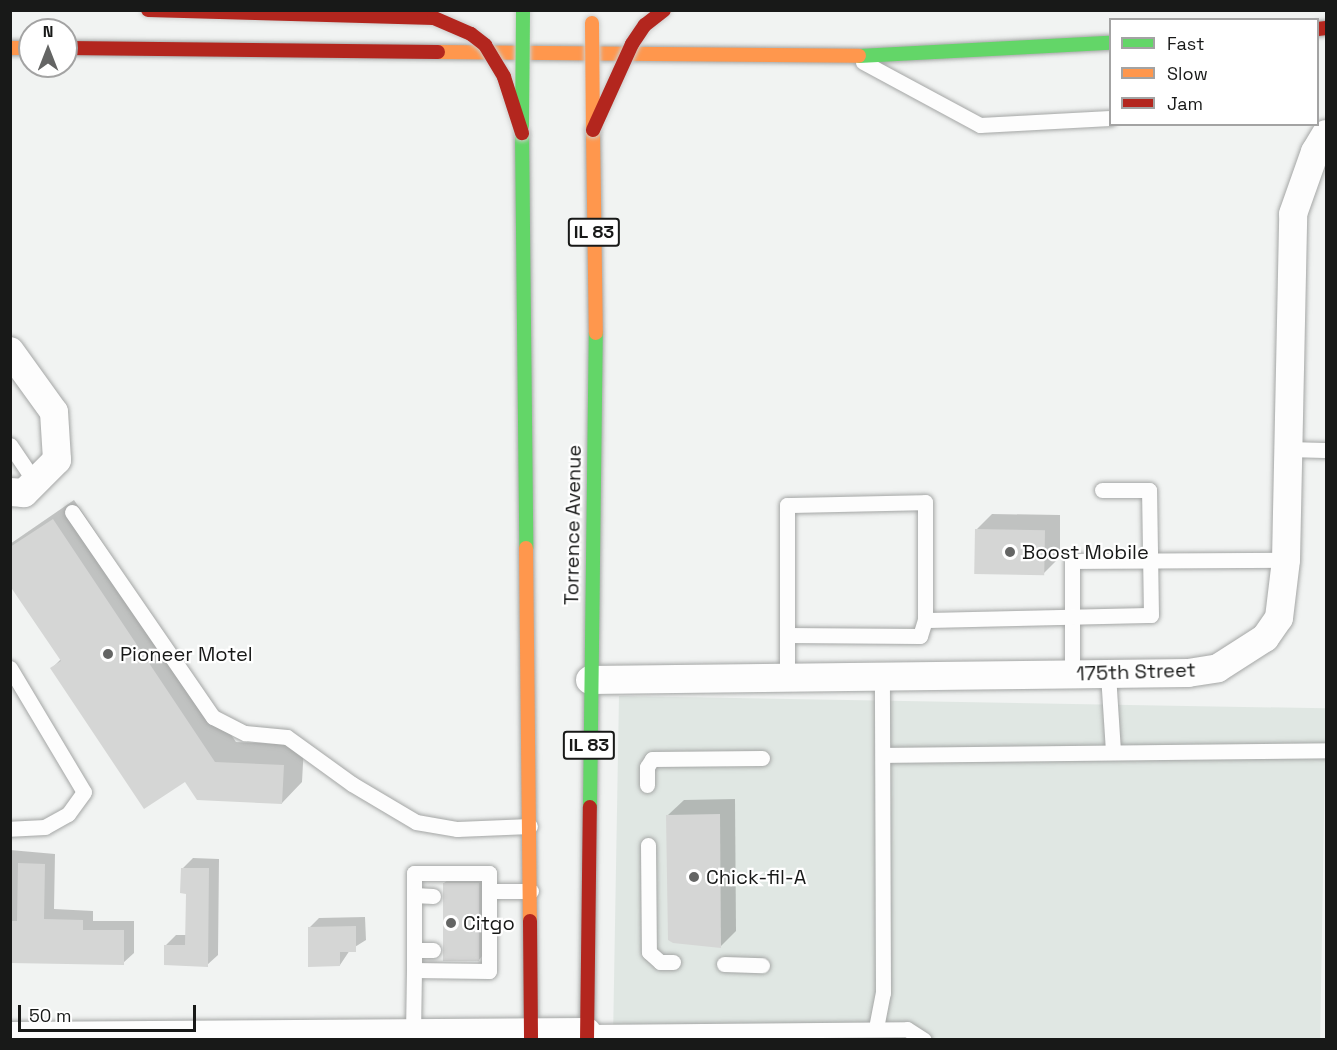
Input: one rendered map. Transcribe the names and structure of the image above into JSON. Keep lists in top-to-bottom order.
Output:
{
  "streets": {
    "main road": ["IL 83", "Torrence Avenue"],
    "street": ["175th Street"]
  },
  "crossings": [
    ["Torrence Avenue", "175th Street"]
  ],
  "places": [
    "Boost Mobile",
    "Pioneer Motel",
    "Chick-fil-A",
    "Citgo"
  ],
  "legend": ["Fast", "Slow", "Jam"],
  "scale_bar": "50 m",
  "north": "top"
}
